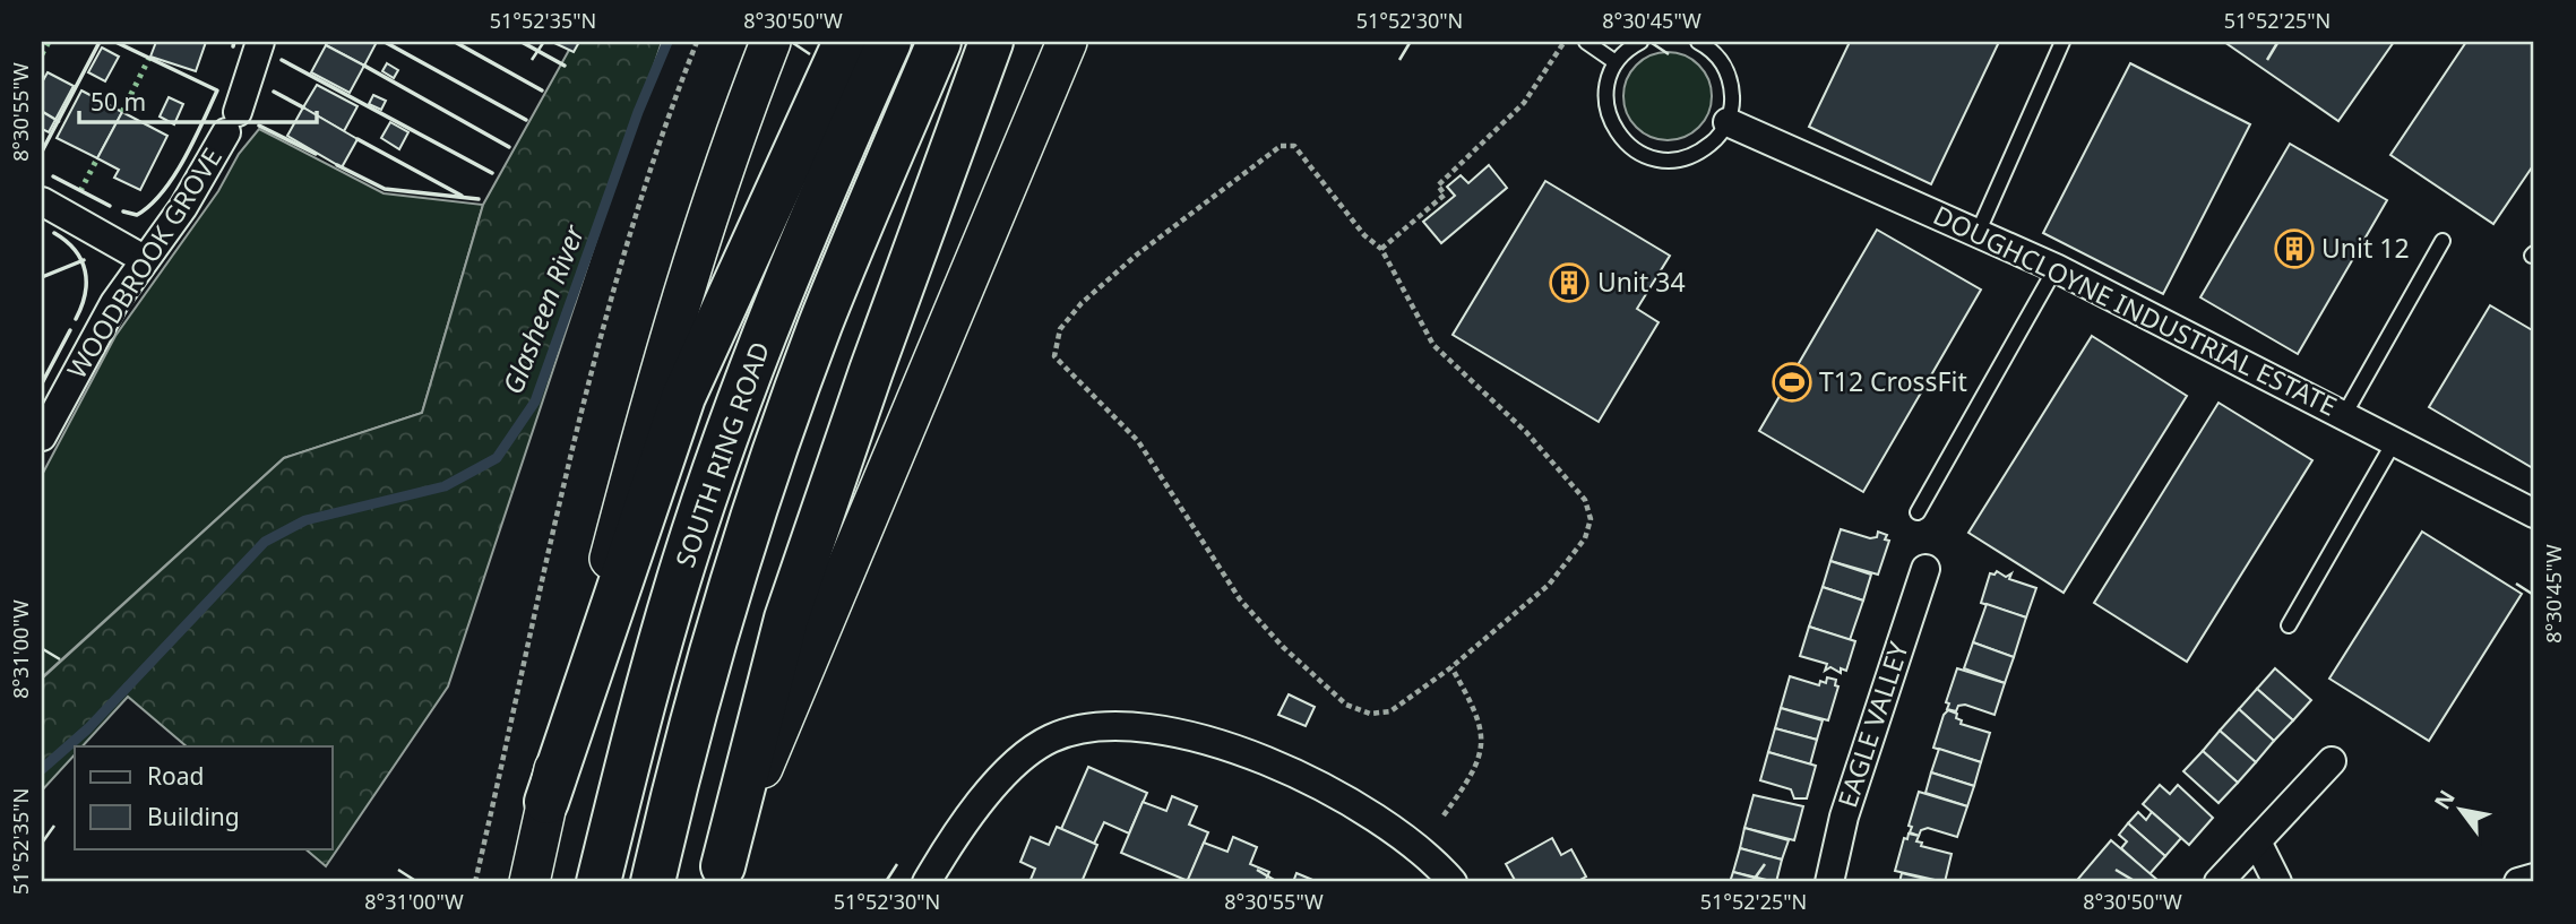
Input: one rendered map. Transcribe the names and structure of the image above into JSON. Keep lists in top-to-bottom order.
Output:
{
  "streets": {
    "highway": ["SOUTH RING ROAD"],
    "street": ["WOODBROOK GROVE", "DOUGHCLOYNE INDUSTRIAL ESTATE", "EAGLE VALLEY"]
  },
  "water": ["Glasheen River"],
  "places": {
    "building": ["Unit 12", "Unit 34"],
    "sports": ["T12 CrossFit"]
  },
  "legend": ["Road", "Building"],
  "scale_bar": "50 m",
  "north": "top left",
  "coordinates": [
    "51°52'35\"N",
    "8°30'50\"W",
    "51°52'30\"N",
    "8°30'45\"W",
    "51°52'25\"N",
    "8°30'55\"W",
    "8°31'00\"W"
  ]
}
